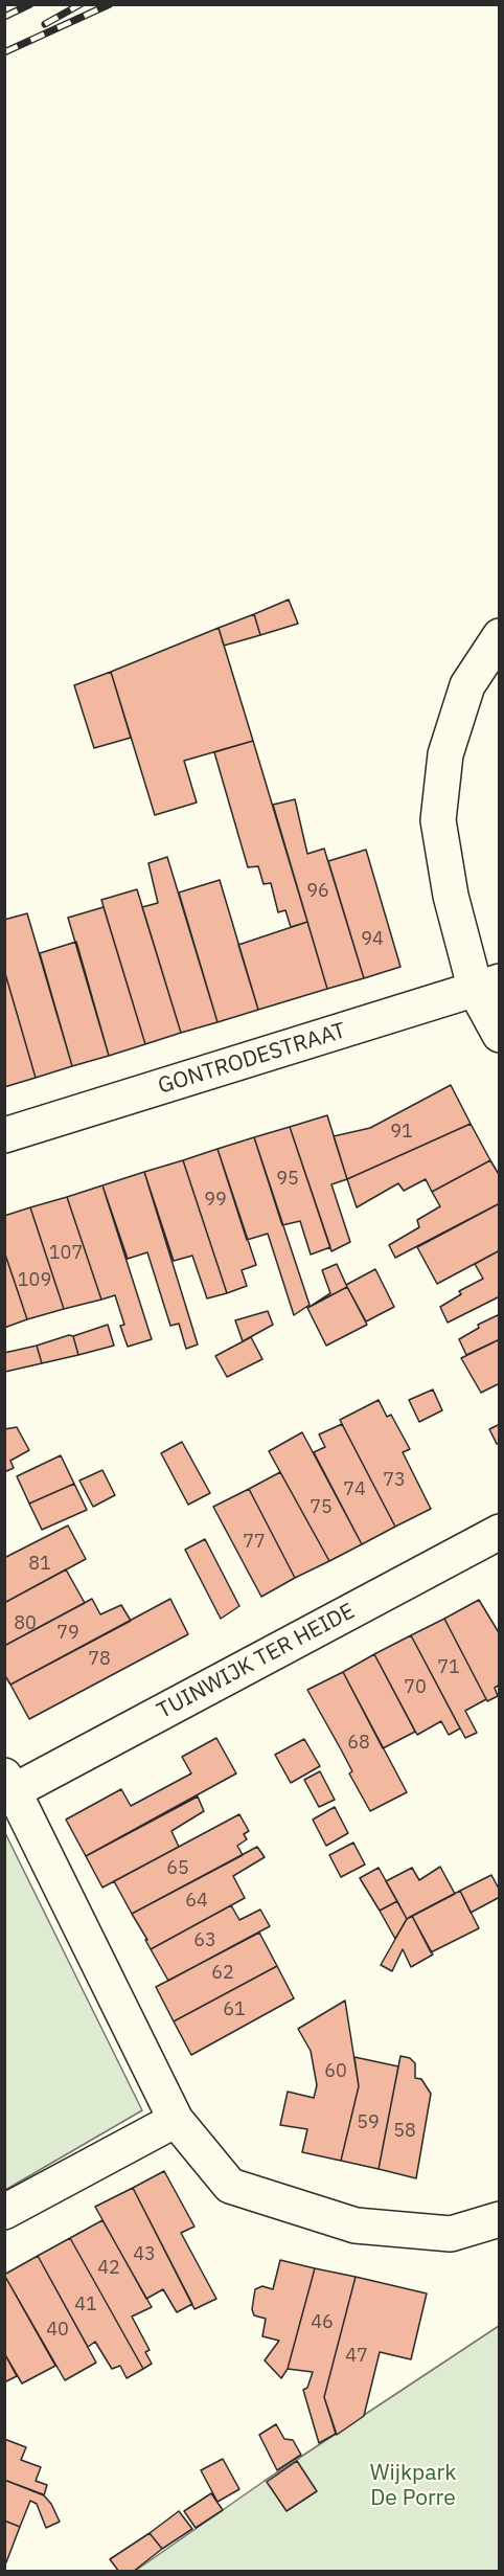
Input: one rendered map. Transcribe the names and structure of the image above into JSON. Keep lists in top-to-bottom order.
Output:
{
  "streets": {
    "street": ["GONTRODESTRAAT", "TUINWIJK TER HEIDE"]
  },
  "parks": ["Wijkpark De Porre"],
  "house_numbers": [
    "96",
    "94",
    "91",
    "95",
    "99",
    "107",
    "109",
    "73",
    "74",
    "75",
    "77",
    "81",
    "80",
    "79",
    "78",
    "71",
    "70",
    "68",
    "65",
    "64",
    "63",
    "62",
    "61",
    "60",
    "59",
    "58",
    "43",
    "42",
    "41",
    "46",
    "40",
    "47"
  ]
}
